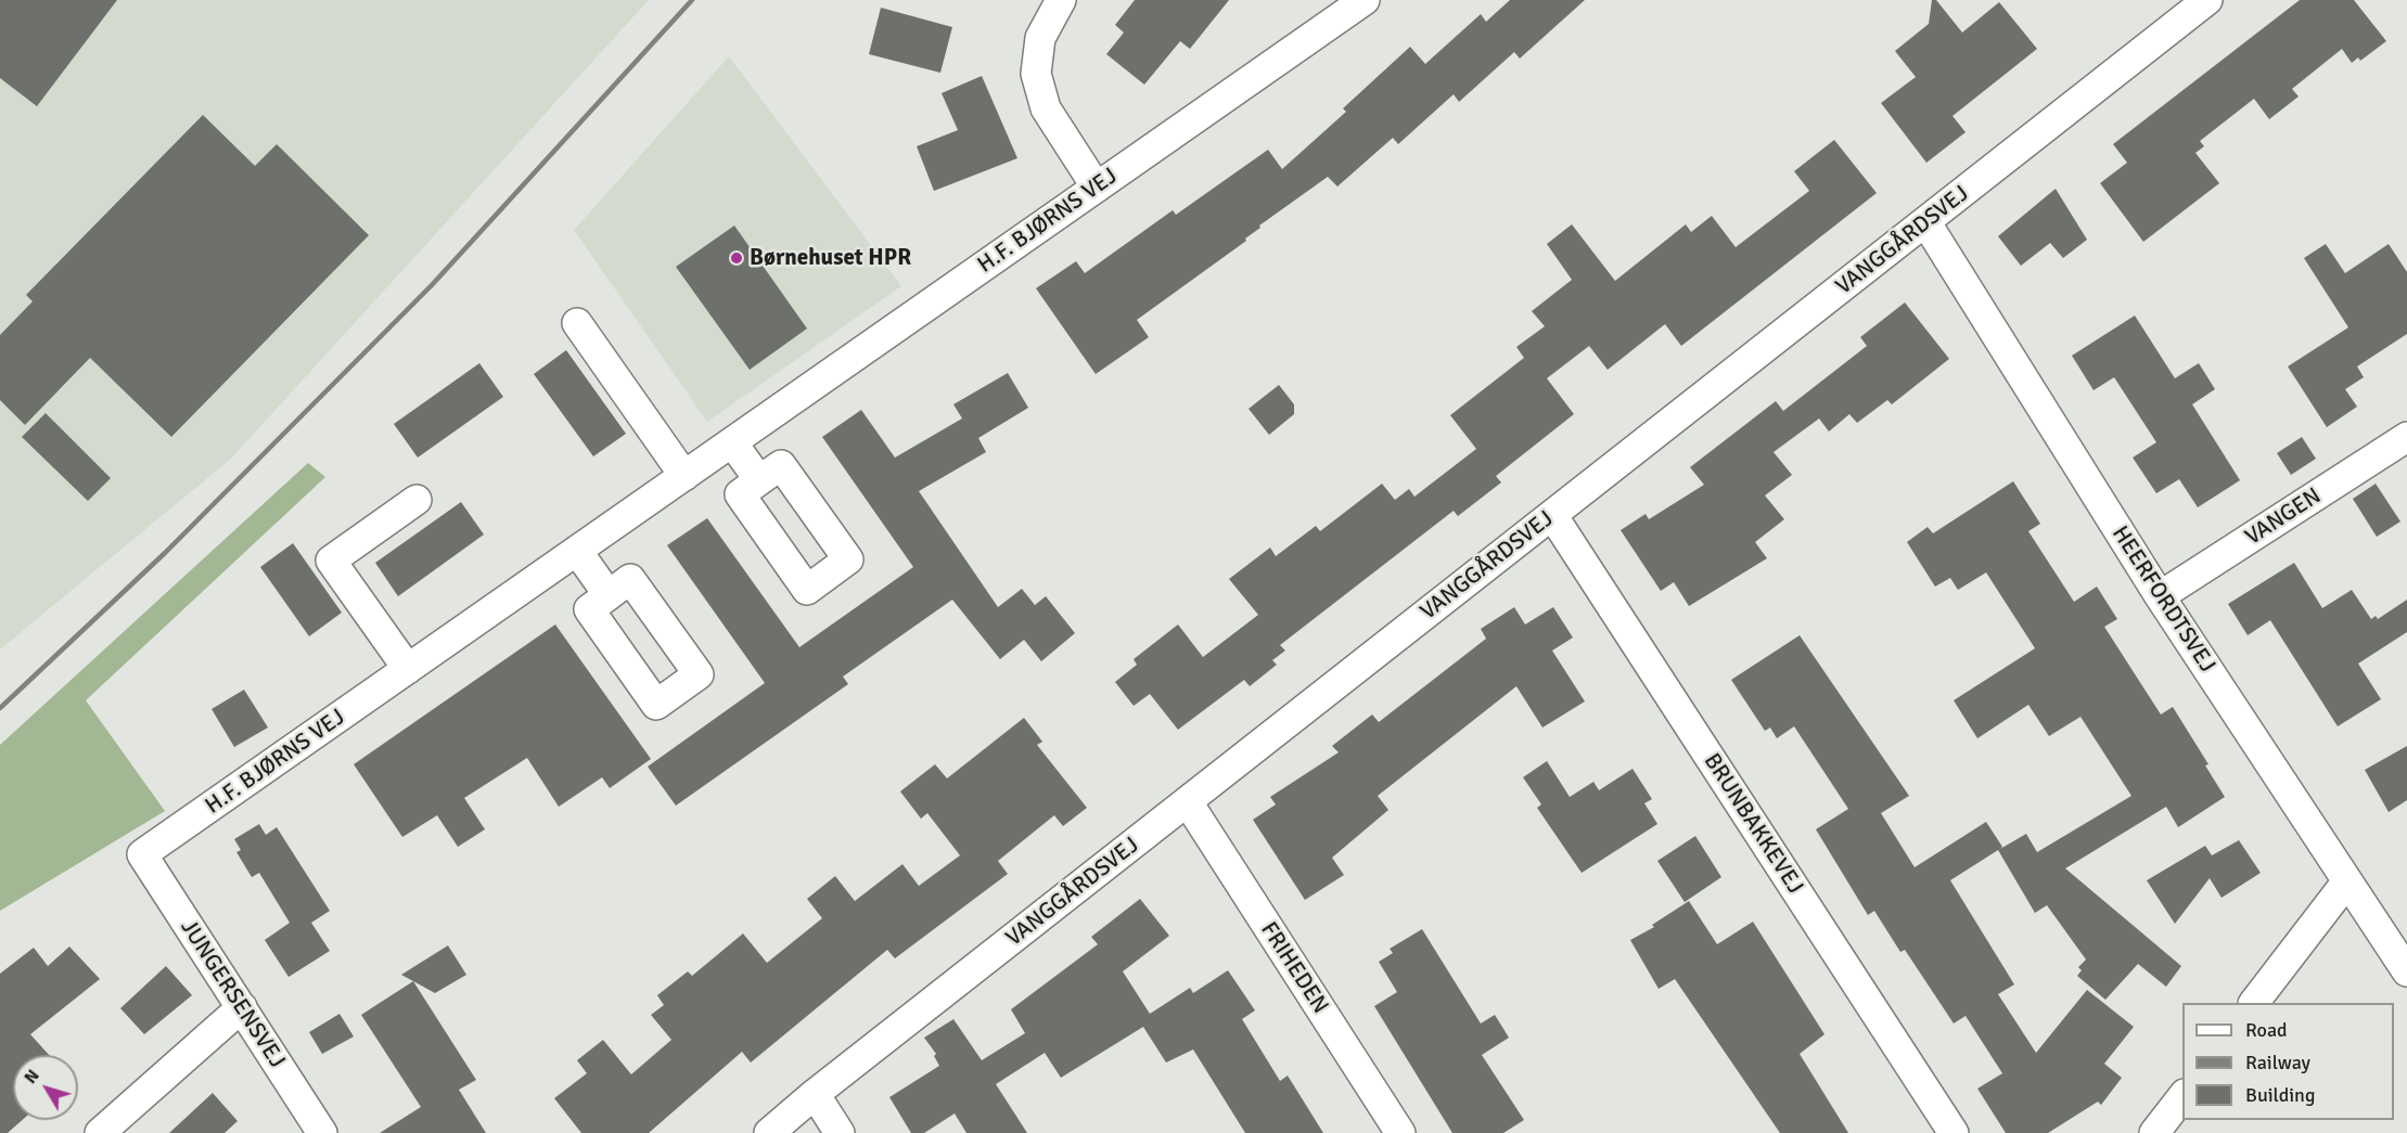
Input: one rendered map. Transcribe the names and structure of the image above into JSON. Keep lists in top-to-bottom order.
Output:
{
  "streets": {
    "street": [
      "H.F. BJØRNS VEJ",
      "VANGGÅRDSVEJ",
      "VANGEN",
      "HEERFORDTSVEJ",
      "BRUNBAKKEVEJ",
      "FRIHEDEN",
      "JUNGERSENSVEJ"
    ]
  },
  "crossings": [
    ["H.F. BJØRNS VEJ", "JUNGERSENSVEJ"],
    ["VANGGÅRDSVEJ", "HEERFORDTSVEJ"],
    ["VANGGÅRDSVEJ", "BRUNBAKKEVEJ"],
    ["VANGGÅRDSVEJ", "FRIHEDEN"],
    ["VANGEN", "HEERFORDTSVEJ"]
  ],
  "places": ["Børnehuset HPR"],
  "legend": ["Road", "Railway", "Building"],
  "north": "top left"
}
